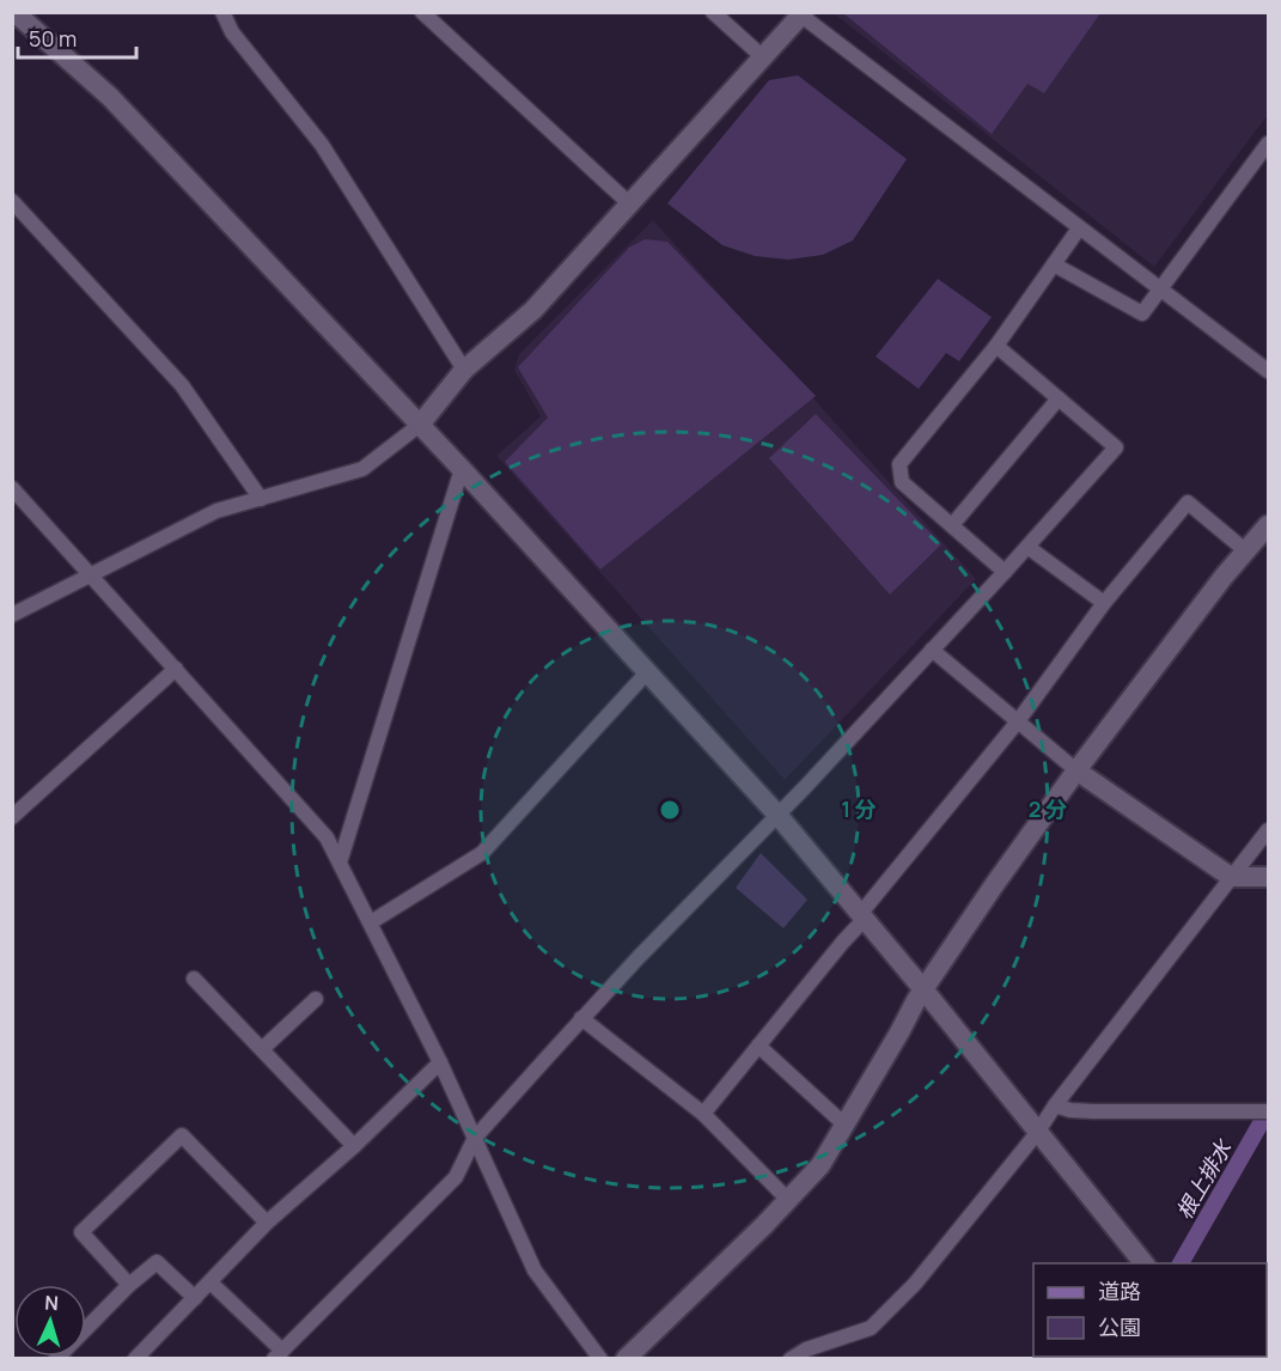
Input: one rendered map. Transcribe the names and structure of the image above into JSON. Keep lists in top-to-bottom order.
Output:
{
  "water": ["根上排水"],
  "legend": ["道路", "公園"],
  "scale_bar": "50 m",
  "north": "top",
  "rings": ["1 分", "2 分"]
}
